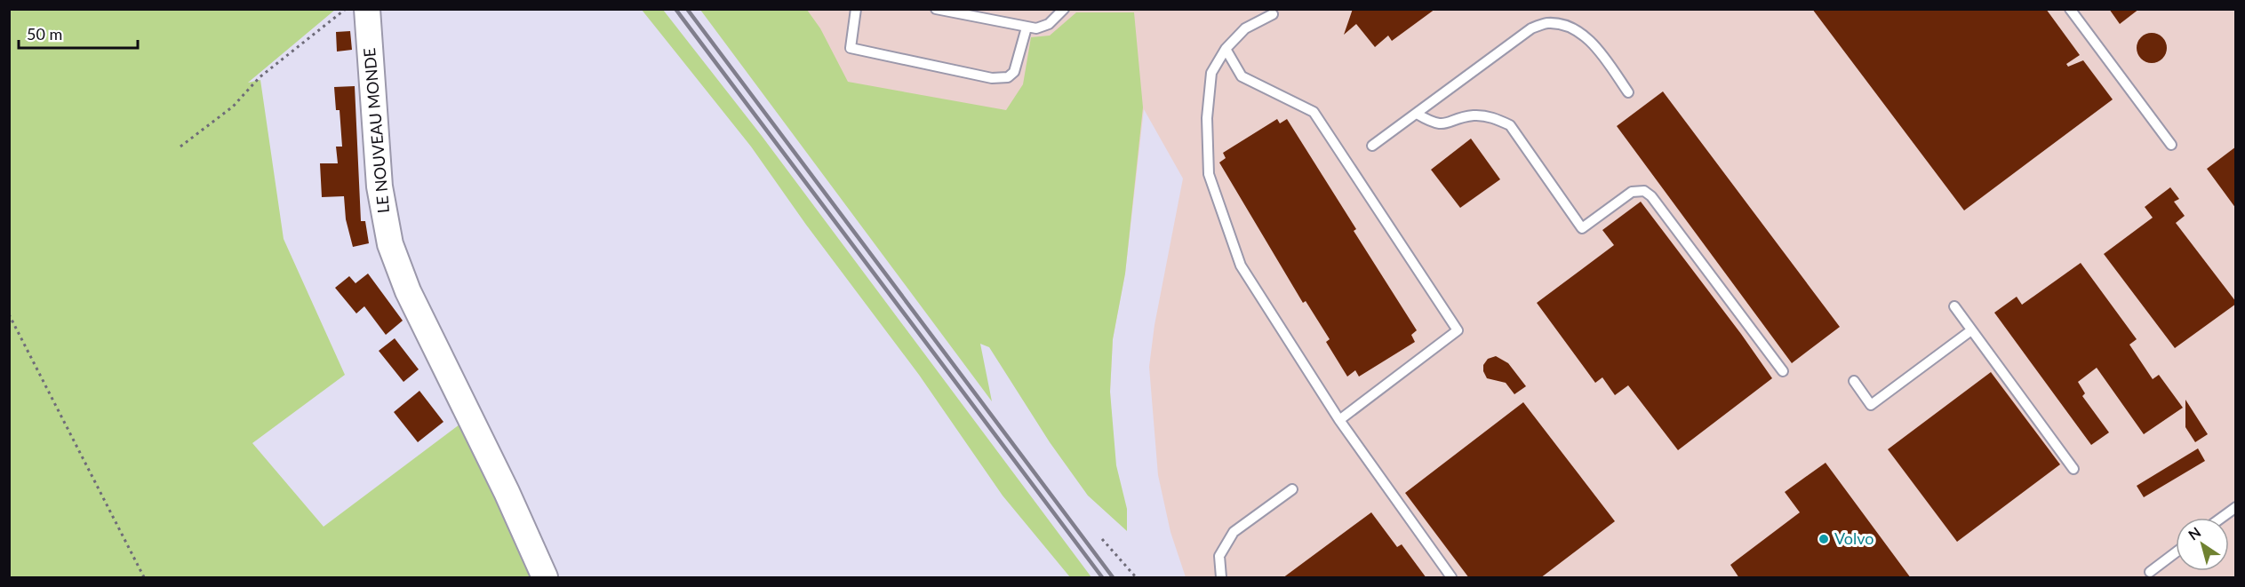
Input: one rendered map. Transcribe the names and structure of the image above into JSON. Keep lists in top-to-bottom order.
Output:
{
  "streets": {
    "street": ["LE NOUVEAU MONDE"]
  },
  "places": ["Volvo"],
  "scale_bar": "50 m",
  "north": "top left"
}
